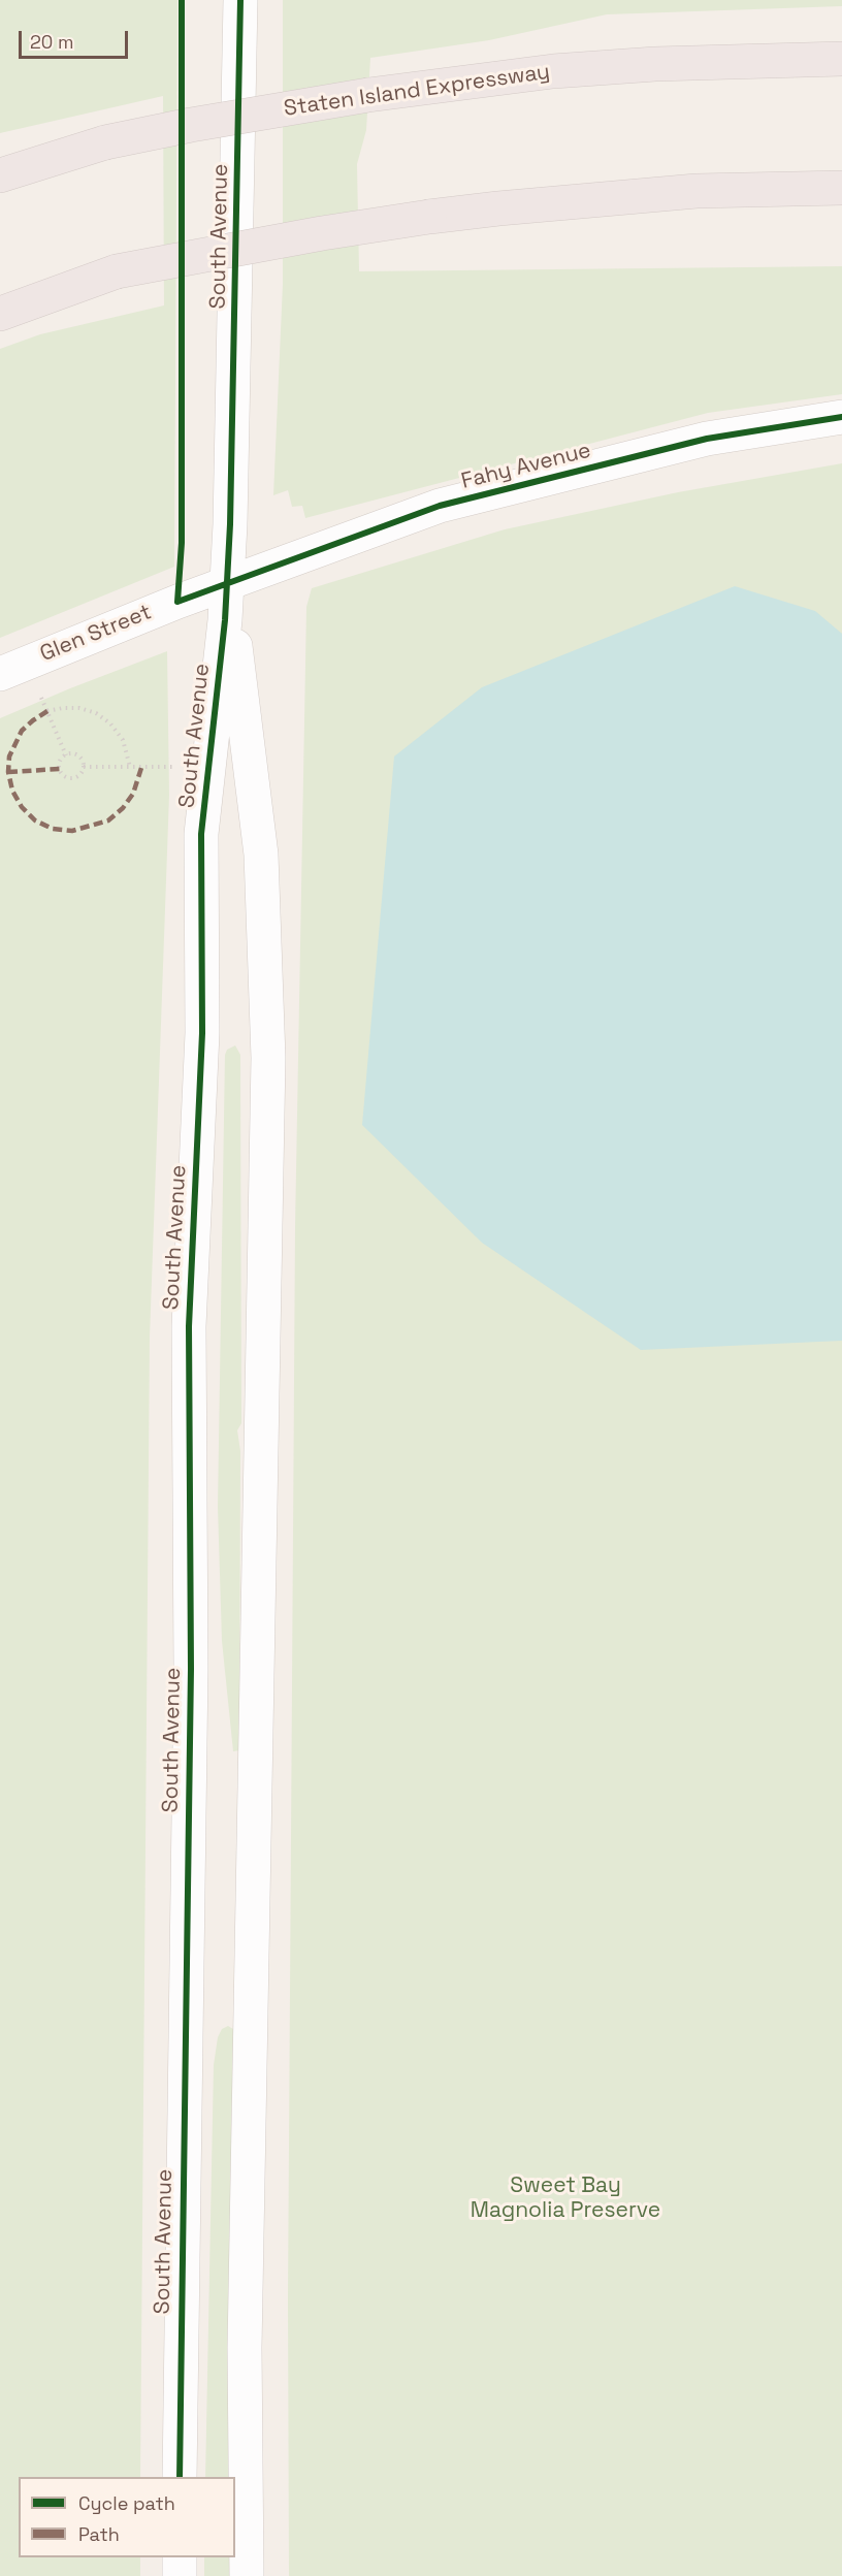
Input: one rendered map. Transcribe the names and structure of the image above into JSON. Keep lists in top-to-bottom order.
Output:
{
  "streets": {
    "highway": ["Staten Island Expressway"],
    "street": ["South Avenue", "Fahy Avenue", "Glen Street"]
  },
  "crossings": [
    ["South Avenue", "Fahy Avenue"],
    ["South Avenue", "Glen Street"],
    ["Fahy Avenue", "Glen Street"]
  ],
  "parks": ["Sweet Bay Magnolia Preserve"],
  "legend": ["Cycle path", "Path"],
  "scale_bar": "20 m"
}
